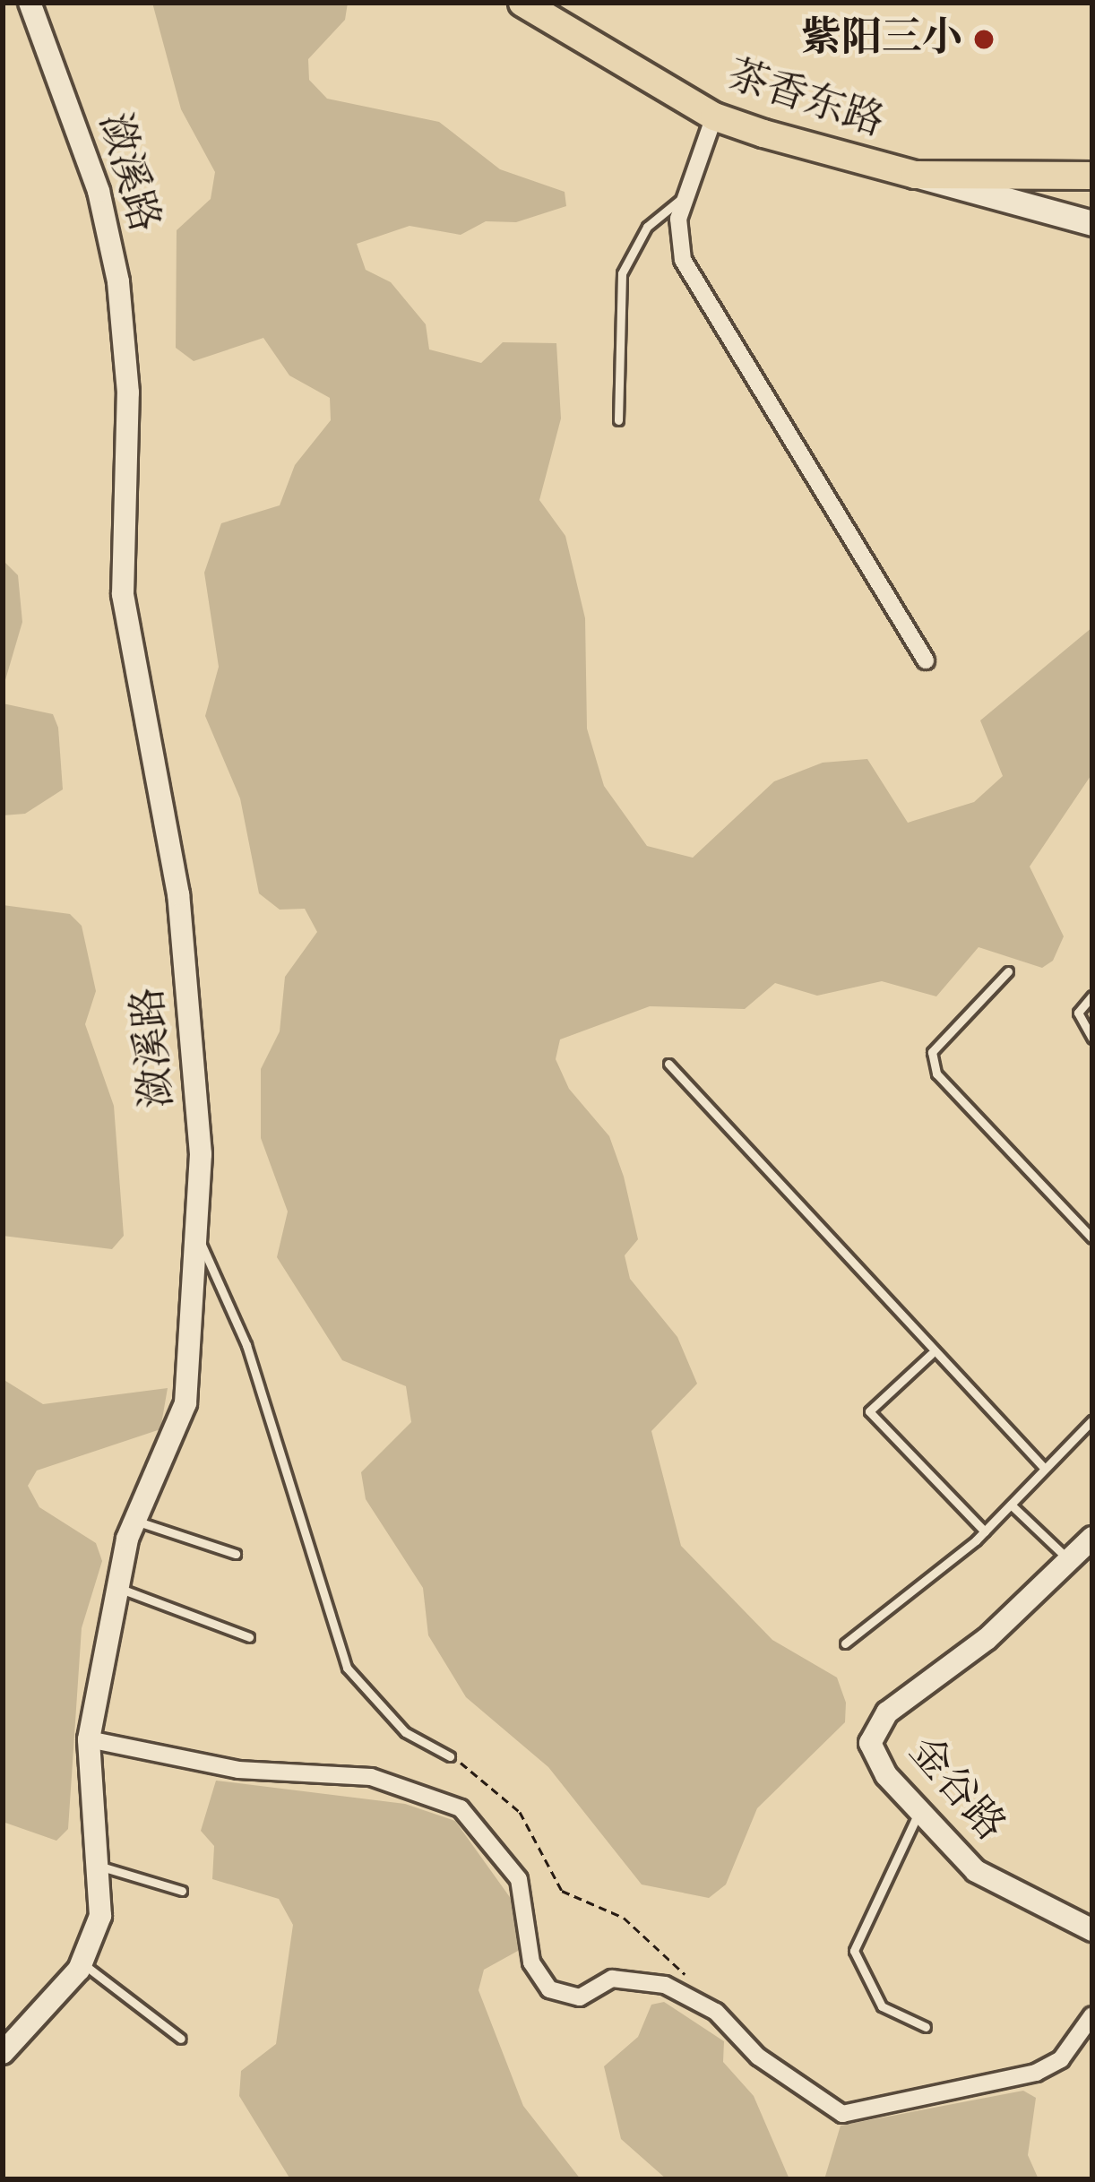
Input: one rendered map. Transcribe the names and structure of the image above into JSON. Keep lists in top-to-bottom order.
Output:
{
  "streets": {
    "main road": ["茶香东路"],
    "street": ["潋溪路", "金谷路"]
  },
  "places": ["紫阳三小"]
}
